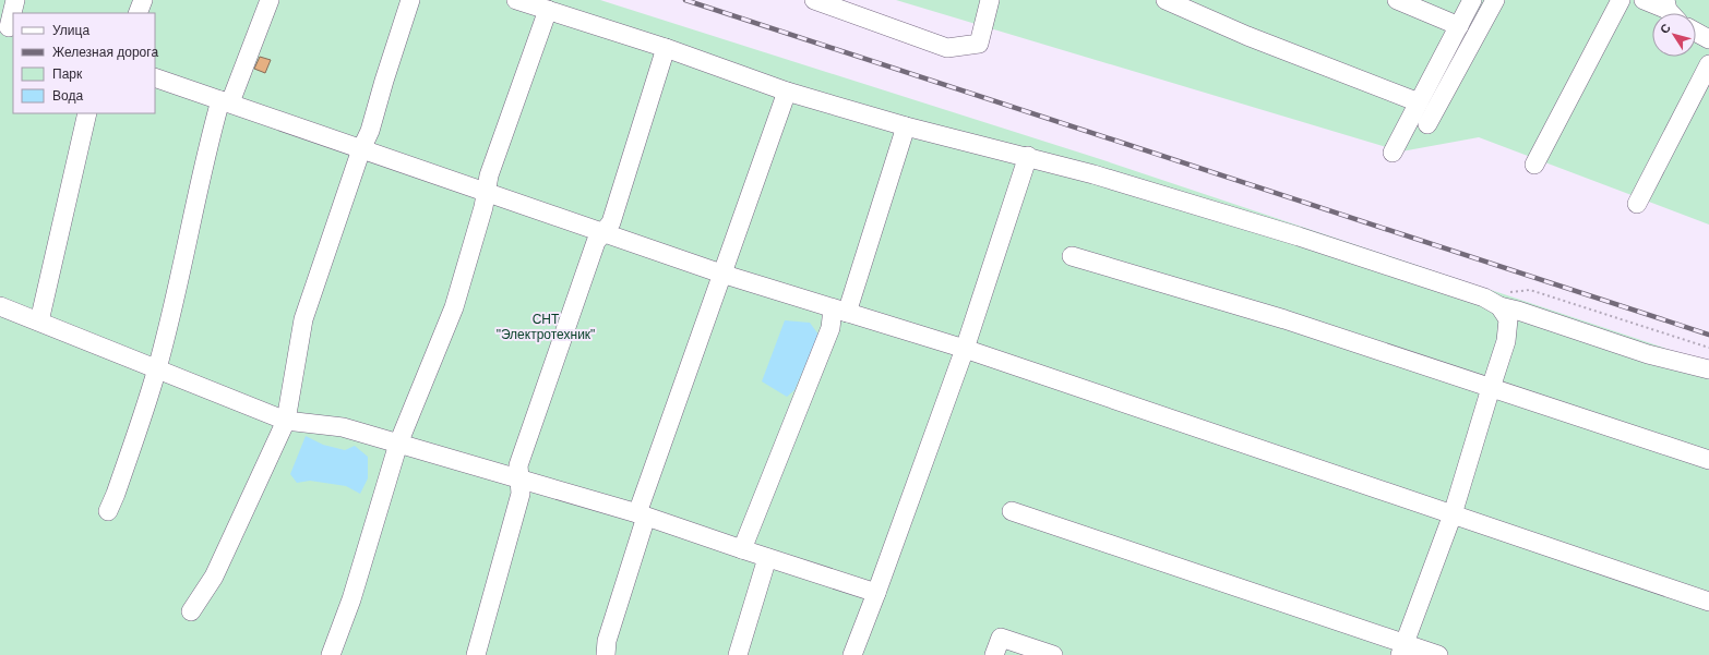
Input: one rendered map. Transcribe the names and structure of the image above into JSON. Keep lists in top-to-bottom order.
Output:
{
  "parks": ["СНТ \"Электротехник\""],
  "legend": [
    "Улица",
    "Железная дорога",
    "Парк",
    "Вода"
  ],
  "north": "top left"
}
